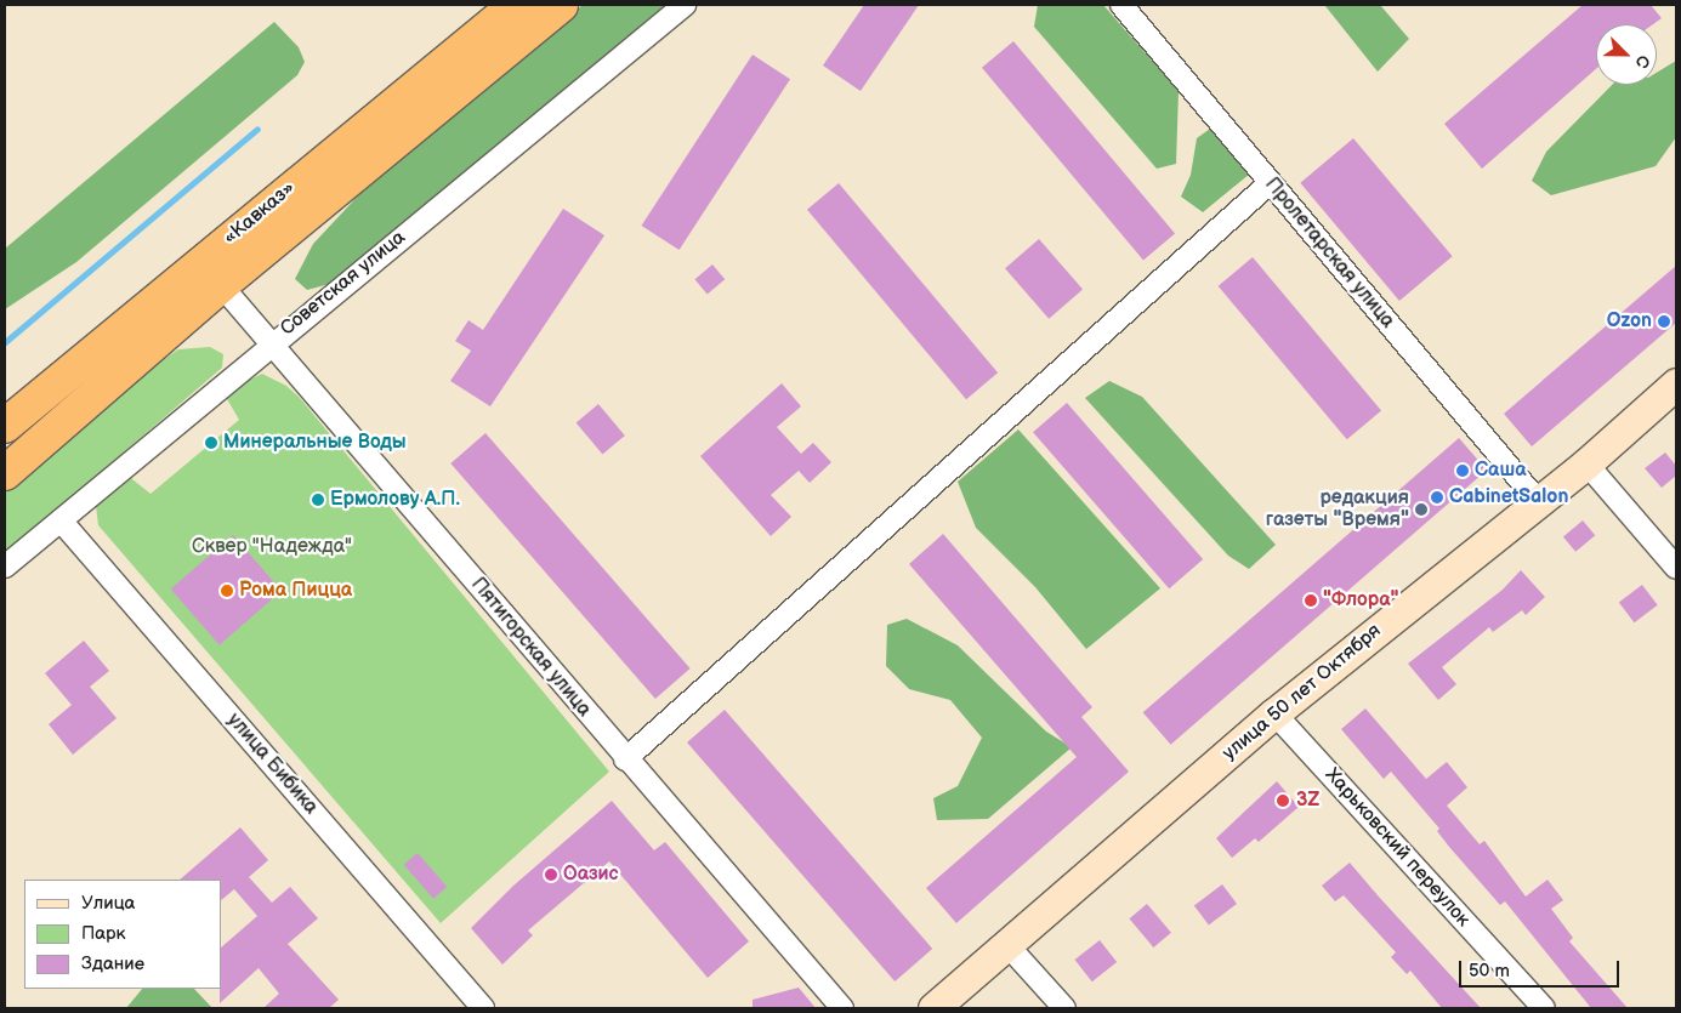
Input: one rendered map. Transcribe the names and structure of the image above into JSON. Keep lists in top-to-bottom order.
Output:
{
  "streets": {
    "highway": ["«Кавказ»"],
    "main road": ["улица 50 лет Октября"],
    "street": [
      "Пролетарская улица",
      "Советская улица",
      "Пятигорская улица",
      "улица Бибика",
      "Харьковский переулок"
    ]
  },
  "crossings": [
    ["Пролетарская улица", "улица 50 лет Октября"],
    ["Советская улица", "Пятигорская улица"],
    ["Советская улица", "улица Бибика"],
    ["улица 50 лет Октября", "Харьковский переулок"]
  ],
  "parks": ["Сквер \"Надежда\""],
  "places": [
    "Ozon",
    "Минеральные Воды",
    "Саша",
    "CabinetSalon",
    "Ермолову А.П.",
    "редакция газеты \"Время\"",
    "Рома Пицца",
    "\"Флора\"",
    "3Z",
    "Оазис"
  ],
  "legend": ["Улица", "Парк", "Здание"],
  "scale_bar": "50 m",
  "north": "bottom right"
}
